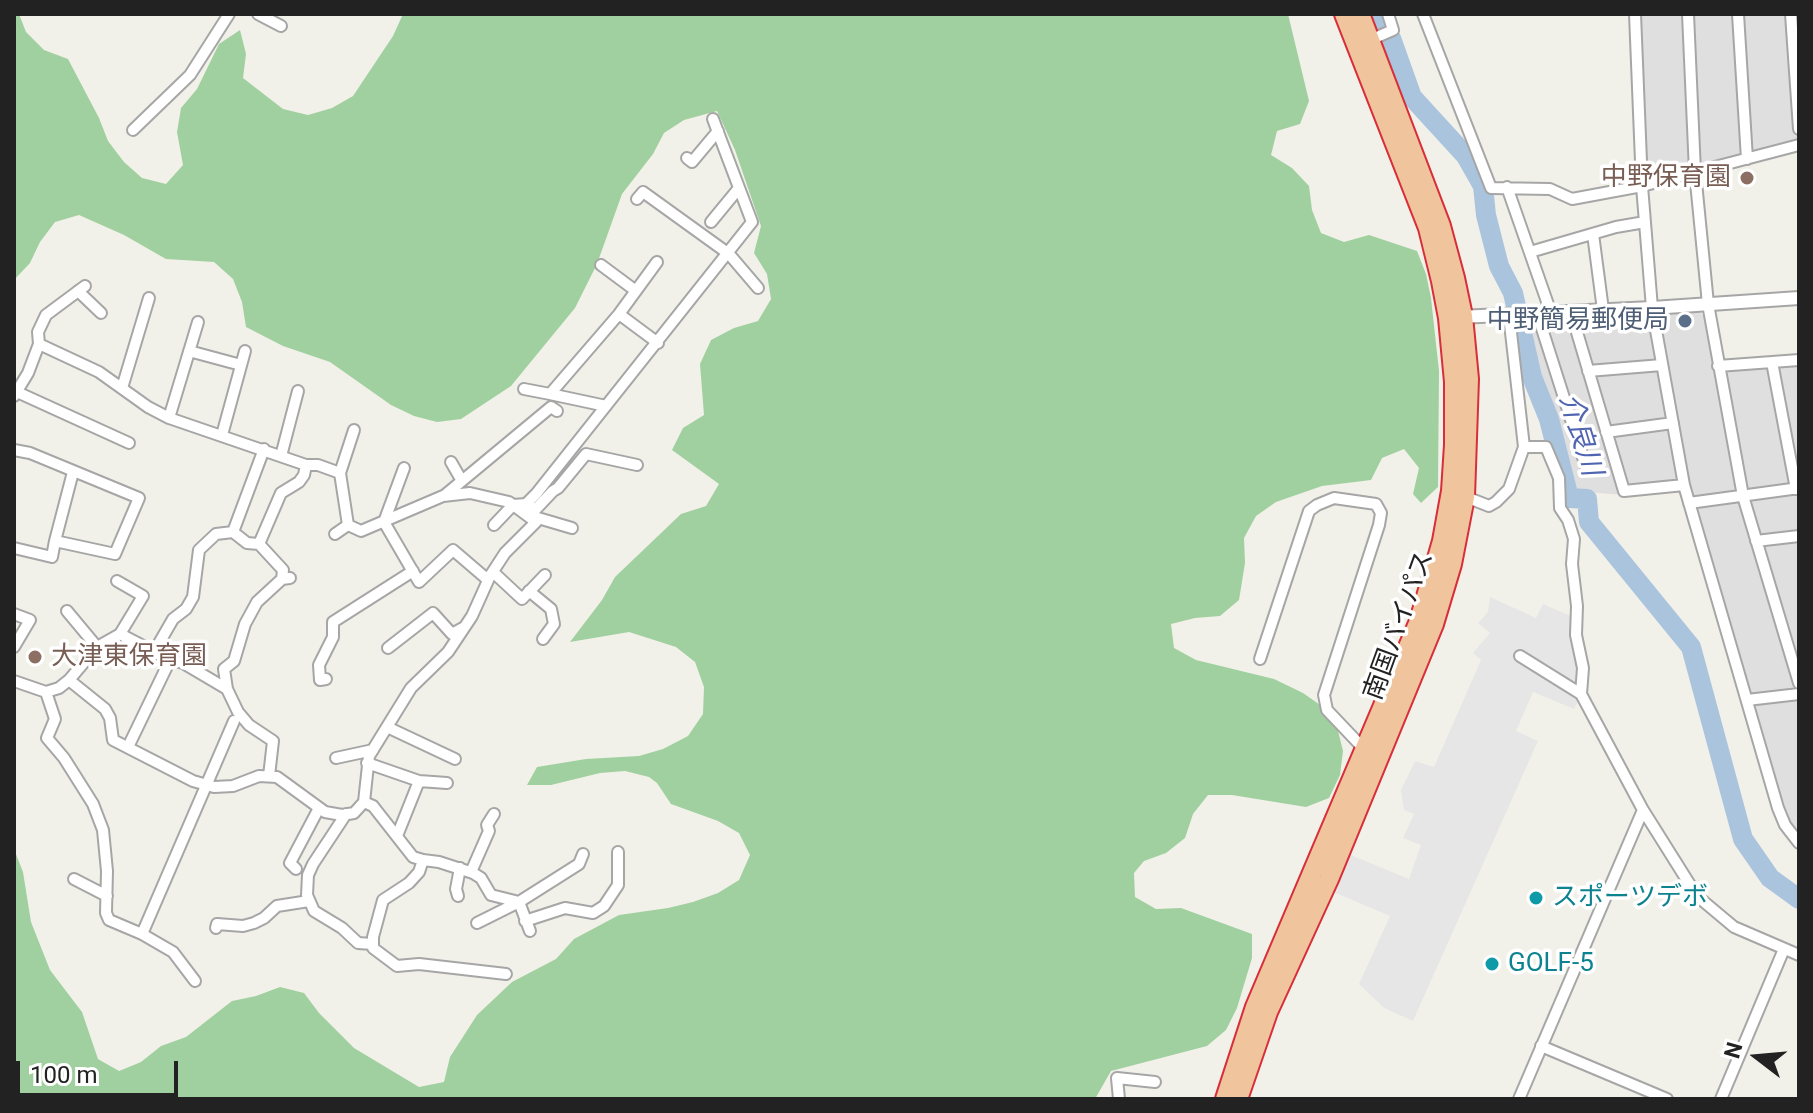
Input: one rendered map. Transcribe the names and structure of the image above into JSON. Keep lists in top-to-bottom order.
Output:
{
  "streets": {
    "highway": ["南国バイパス"]
  },
  "water": ["介良川"],
  "places": [
    "中野保育園",
    "中野簡易郵便局",
    "大津東保育園",
    "スポーツデボ",
    "GOLF-5"
  ],
  "scale_bar": "100 m",
  "north": "left"
}
